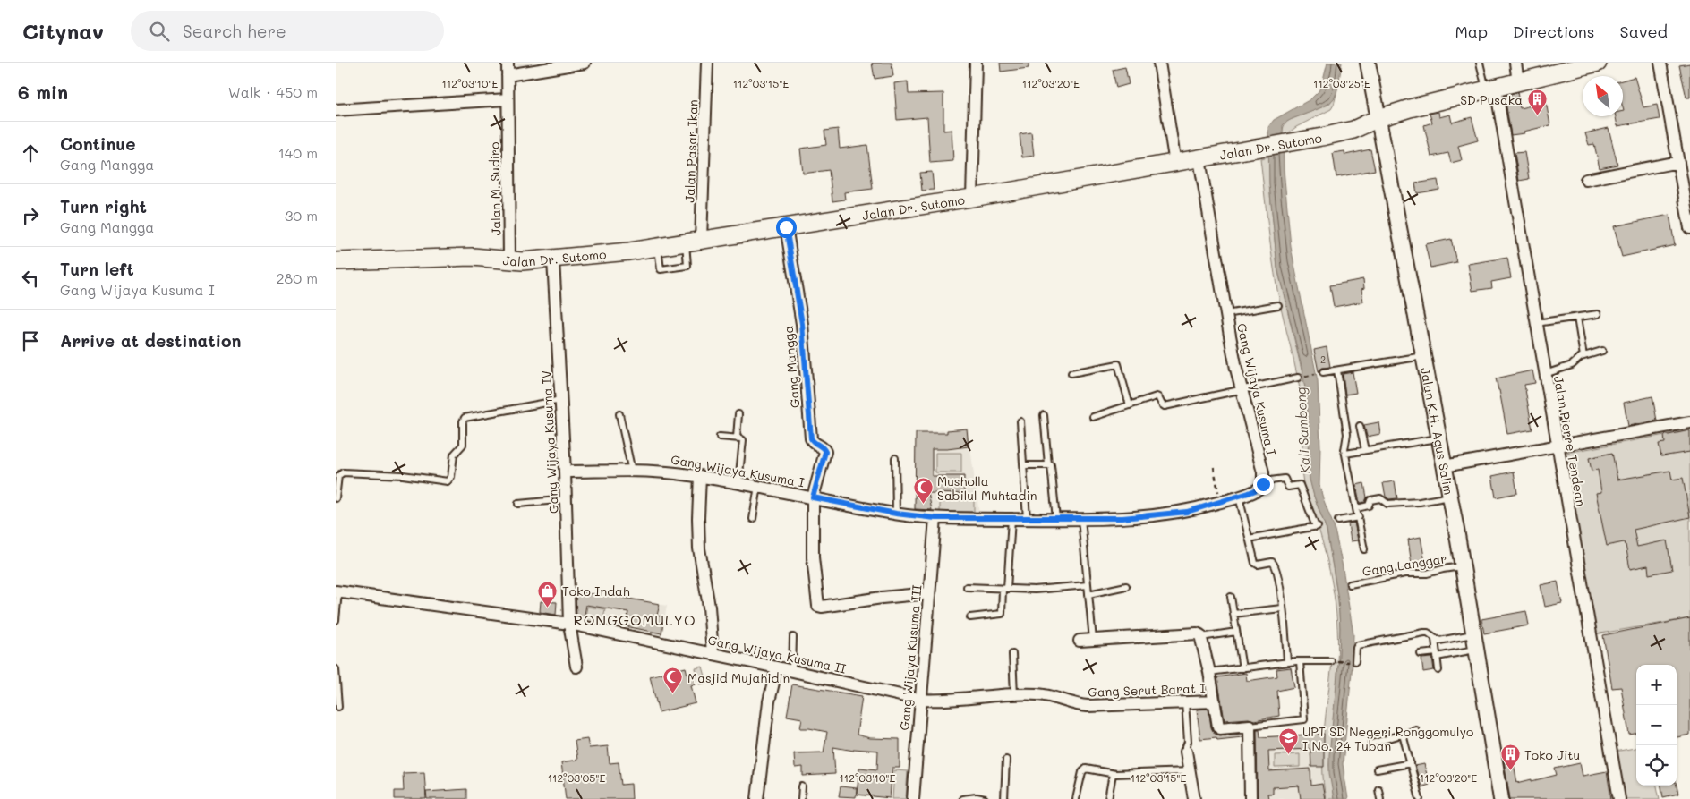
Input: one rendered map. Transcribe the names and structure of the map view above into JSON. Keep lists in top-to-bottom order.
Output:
{
  "streets": {
    "main road": ["Jalan Dr. Sutomo"],
    "street": [
      "Jalan Pasar Ikan",
      "Jalan M. Sudiro",
      "Gang Mangga",
      "Gang Wijaya Kusuma I",
      "Jalan K.H. Agus Salim",
      "Jalan Pierre Tendean",
      "Gang Wijaya Kusuma IV",
      "Gang Wijaya Kusuma II",
      "Gang Wijaya Kusuma III",
      "Gang Serut Barat I"
    ],
    "lane": ["Gang Langgar"]
  },
  "crossings": [
    ["Jalan Dr. Sutomo", "Jalan Pasar Ikan"],
    ["Jalan Dr. Sutomo", "Jalan M. Sudiro"],
    ["Jalan Dr. Sutomo", "Gang Mangga"],
    ["Jalan Dr. Sutomo", "Gang Wijaya Kusuma I"],
    ["Jalan Dr. Sutomo", "Jalan K.H. Agus Salim"],
    ["Jalan Dr. Sutomo", "Jalan Pierre Tendean"],
    ["Jalan Dr. Sutomo", "Gang Wijaya Kusuma IV"],
    ["Gang Mangga", "Gang Wijaya Kusuma I"],
    ["Gang Wijaya Kusuma I", "Gang Wijaya Kusuma IV"],
    ["Gang Wijaya Kusuma I", "Gang Wijaya Kusuma III"],
    ["Jalan K.H. Agus Salim", "Gang Langgar"],
    ["Gang Wijaya Kusuma IV", "Gang Wijaya Kusuma II"],
    ["Gang Wijaya Kusuma II", "Gang Wijaya Kusuma III"],
    ["Gang Wijaya Kusuma II", "Gang Serut Barat I"],
    ["Gang Wijaya Kusuma III", "Gang Serut Barat I"]
  ],
  "districts": ["RONGGOMULYO"],
  "water": ["Kali Sambong"],
  "places": {
    "building": ["SD Pusaka", "Toko Jitu"],
    "mosque": ["Musholla Sabilul Muhtadin", "Masjid Mujahidin"],
    "shop": ["Toko Indah"],
    "school or university": ["UPT SD Negeri Ronggomulyo I No. 24 Tuban"]
  },
  "house_numbers": ["2"],
  "north": "top left",
  "page": {
    "header": "Citynav",
    "search": "Search here",
    "nav": ["Map", "Directions", "Saved"],
    "heading": ["6 min", "Walk · 450 m"],
    "list": [
      ["Continue", "Gang Mangga", "140 m"],
      ["Turn right", "Gang Mangga", "30 m"],
      ["Turn left", "Gang Wijaya Kusuma I", "280 m"],
      "Arrive at destination"
    ],
    "map_buttons": ["+", "−"]
  },
  "coordinates": [
    "112°03'10\"E",
    "112°03'15\"E",
    "112°03'20\"E",
    "112°03'25\"E",
    "112°03'05\"E"
  ]
}
